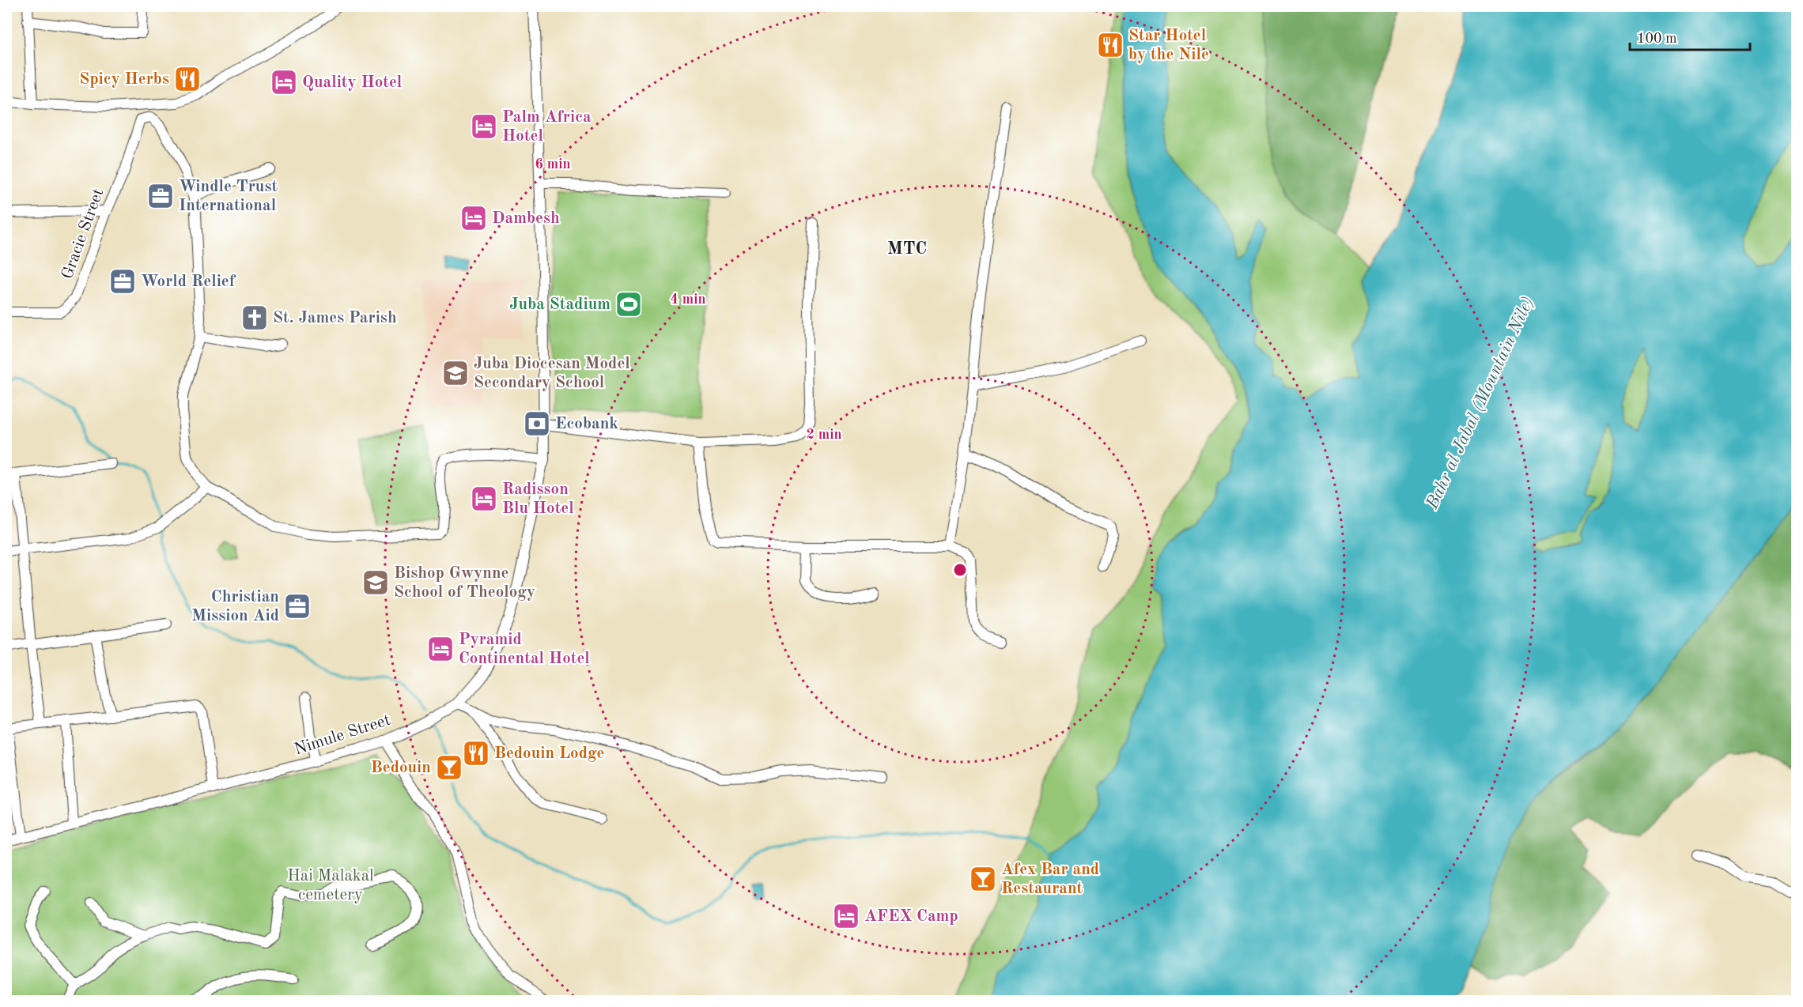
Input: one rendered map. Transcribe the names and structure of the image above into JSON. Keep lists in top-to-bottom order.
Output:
{
  "streets": {
    "street": ["Gracie Street", "Nimule Street"]
  },
  "districts": ["MTC"],
  "water": ["Bahr al Jabal (Mountain Nile)"],
  "parks": ["Hai Malakal cemetery"],
  "places": {
    "restaurant": ["Star Hotel by the Nile", "Spicy Herbs", "Bedouin Lodge"],
    "hotel": [
      "Quality Hotel",
      "Palm Africa Hotel",
      "Dambesh",
      "Radisson Blu Hotel",
      "Pyramid Continental Hotel",
      "AFEX Camp"
    ],
    "office": ["Windle Trust International", "World Relief", "Christian Mission Aid"],
    "sports": ["Juba Stadium"],
    "church": ["St. James Parish"],
    "school or university": ["Juba Diocesan Model Secondary School", "Bishop Gwynne School of Theology"],
    "bank": ["Ecobank"],
    "bar": ["Bedouin", "Afex Bar and Restaurant"]
  },
  "scale_bar": "100 m",
  "rings": ["6 min", "4 min", "2 min"]
}
